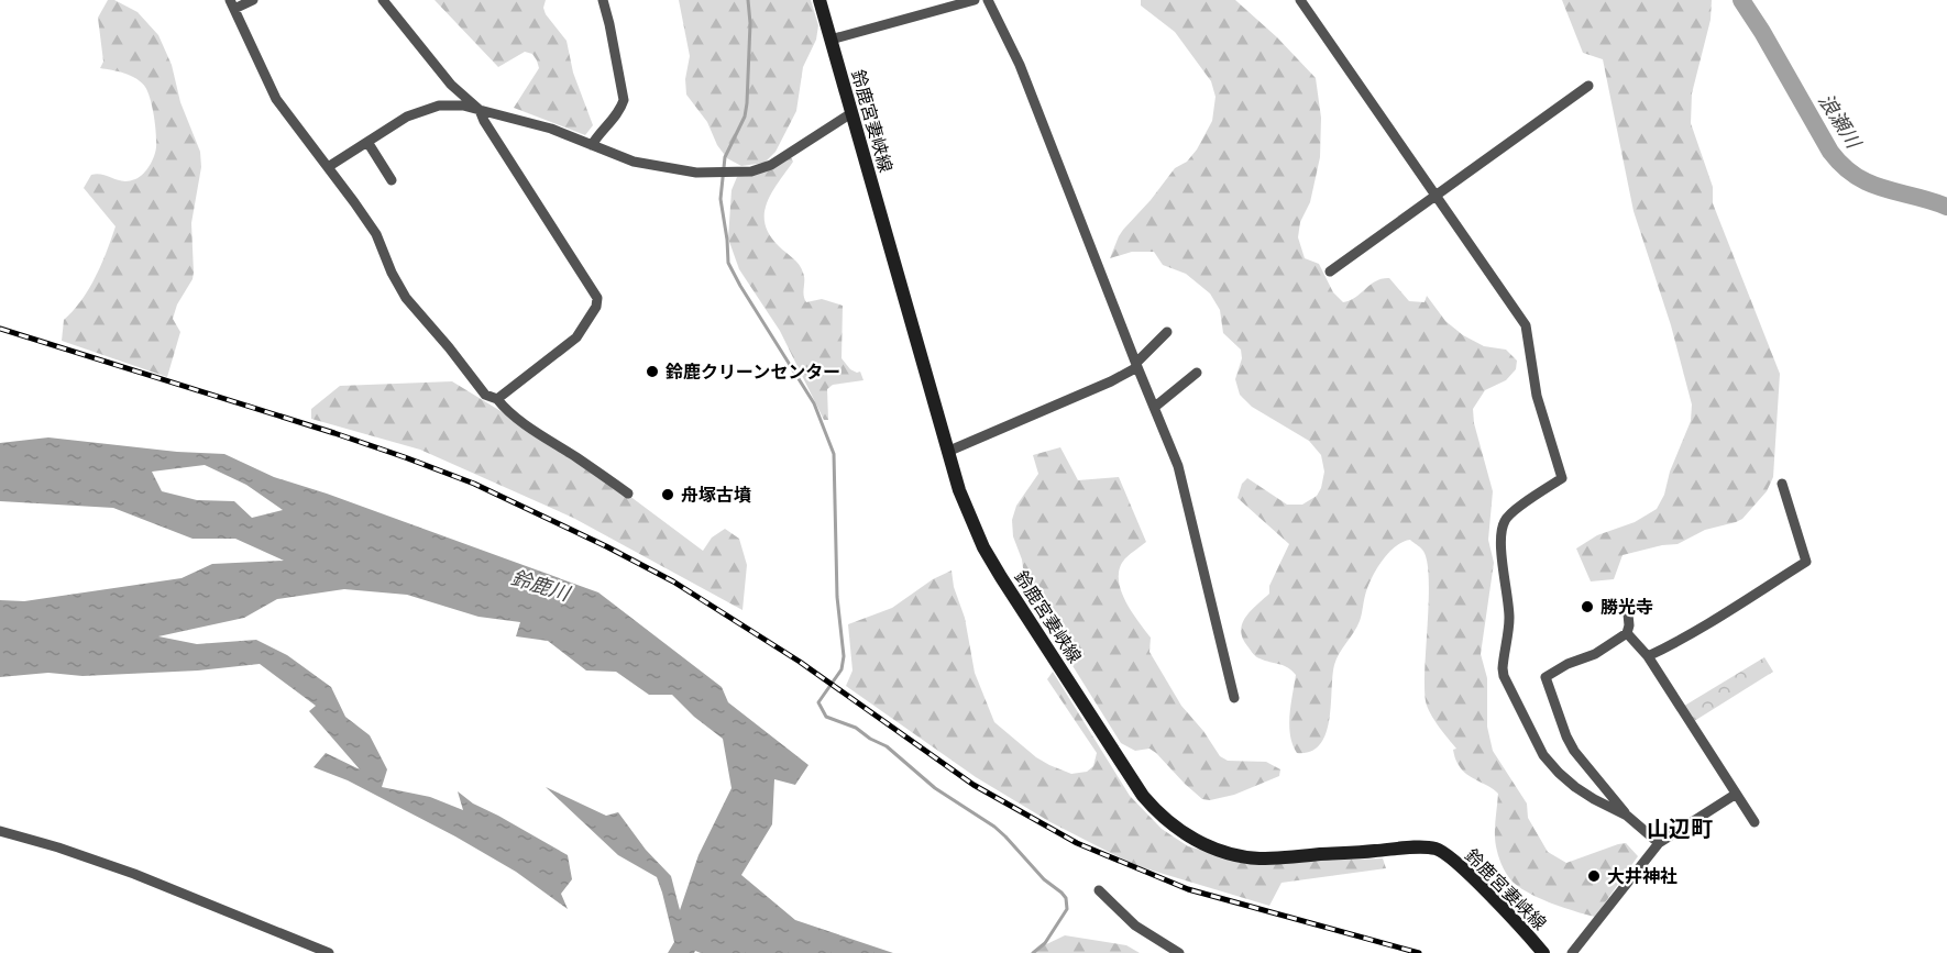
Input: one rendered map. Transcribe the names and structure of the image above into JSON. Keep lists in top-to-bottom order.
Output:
{
  "streets": {
    "main road": ["鈴鹿宮妻峡線"]
  },
  "districts": ["山辺町"],
  "water": ["浪瀬川", "鈴鹿川"],
  "places": [
    "鈴鹿クリーンセンター",
    "舟塚古墳",
    "勝光寺",
    "大井神社"
  ]
}
